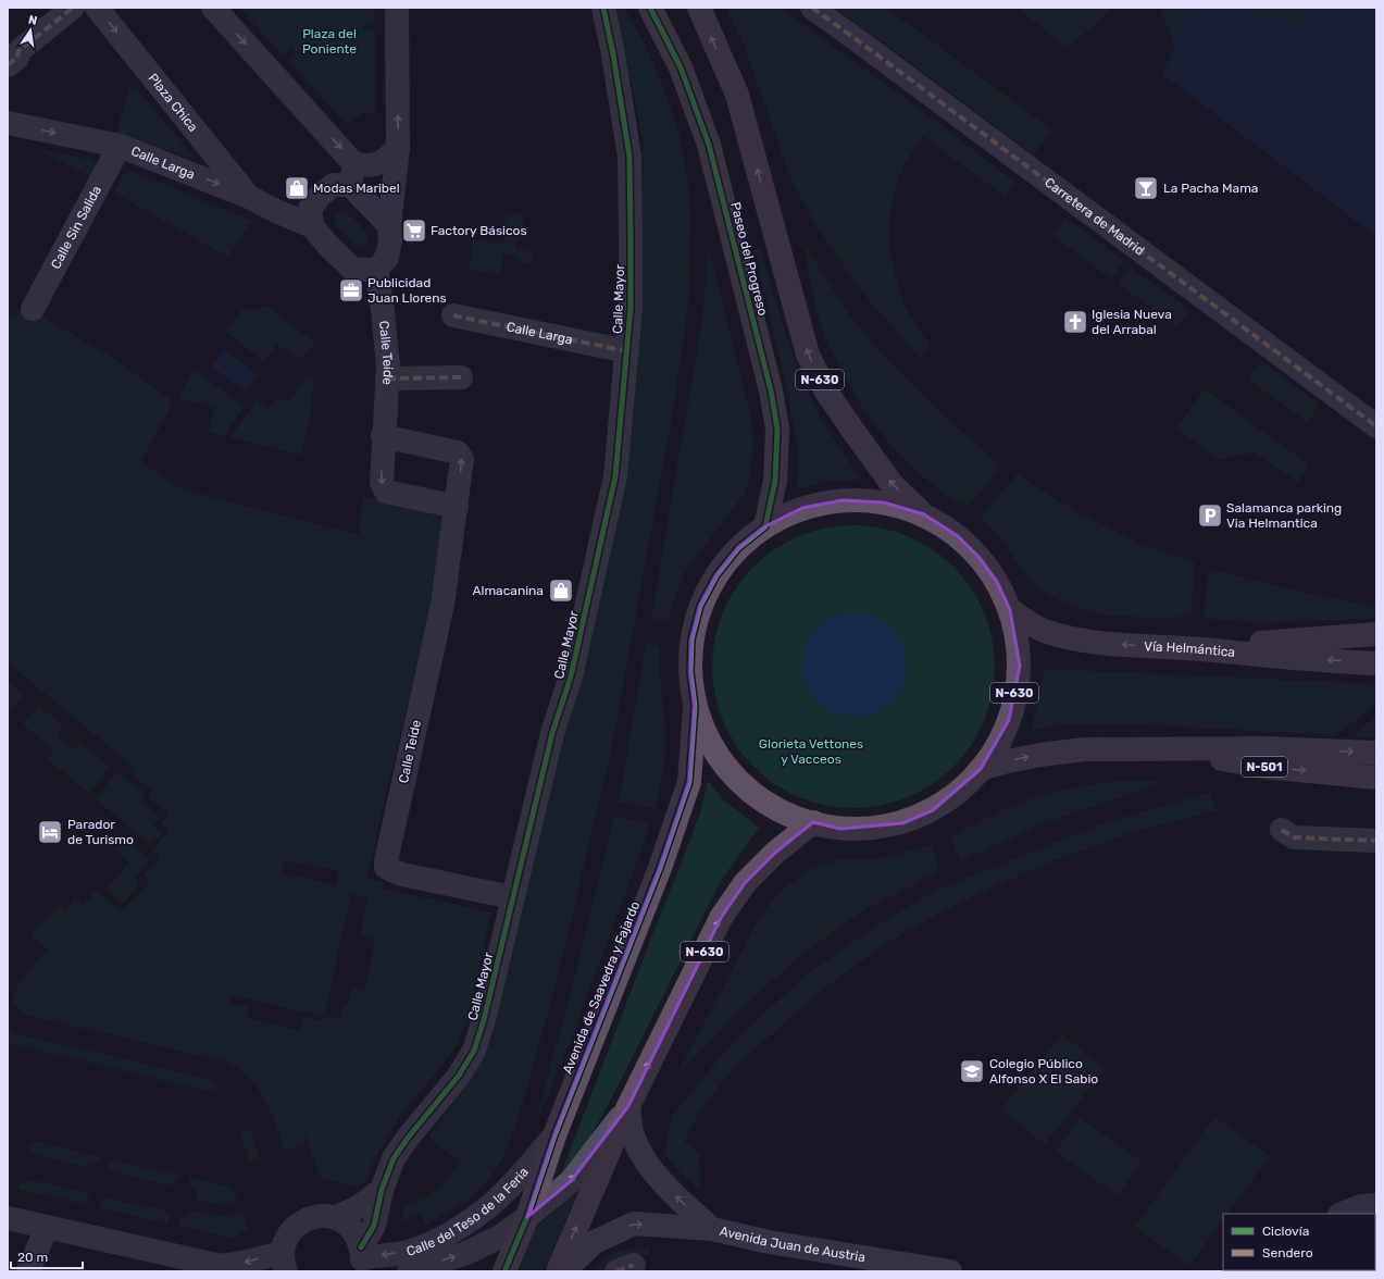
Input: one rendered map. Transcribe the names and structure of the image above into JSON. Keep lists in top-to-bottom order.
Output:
{
  "streets": {
    "highway": [
      "Paseo del Progreso",
      "N-630",
      "Vía Helmántica",
      "N-501",
      "Avenida de Saavedra y Fajardo"
    ],
    "main road": ["Avenida Juan de Austria"],
    "street": [
      "Plaza Chica",
      "Calle Larga",
      "Carretera de Madrid",
      "Calle Sin Salida",
      "Calle Mayor",
      "Calle Teide",
      "Calle del Teso de la Feria"
    ]
  },
  "crossings": [
    ["Plaza Chica", "Calle Larga"],
    ["Calle Larga", "Calle Sin Salida"],
    ["Calle Larga", "Calle Mayor"],
    ["Paseo del Progreso", "N-630"],
    ["Calle Mayor", "Calle Teide"],
    ["Calle Mayor", "Calle del Teso de la Feria"],
    ["N-630", "Vía Helmántica"],
    ["N-630", "N-501"],
    ["N-630", "Avenida de Saavedra y Fajardo"],
    ["N-630", "Calle del Teso de la Feria"],
    ["N-630", "Avenida Juan de Austria"],
    ["Avenida de Saavedra y Fajardo", "Calle del Teso de la Feria"],
    ["Calle del Teso de la Feria", "Avenida Juan de Austria"]
  ],
  "one_way": ["Calle Larga"],
  "parks": ["Plaza del Poniente", "Glorieta Vettones y Vacceos"],
  "places": {
    "shop": ["Modas Maribel", "Almacanina"],
    "bar": ["La Pacha Mama"],
    "supermarket": ["Factory Básicos"],
    "office": ["Publicidad Juan Llorens"],
    "church": ["Iglesia Nueva del Arrabal"],
    "parking": ["Salamanca parking Via Helmantica"],
    "hotel": ["Parador de Turismo"],
    "school or university": ["Colegio Público Alfonso X El Sabio"]
  },
  "legend": ["Ciclovía", "Sendero"],
  "scale_bar": "20 m",
  "north": "top"
}
